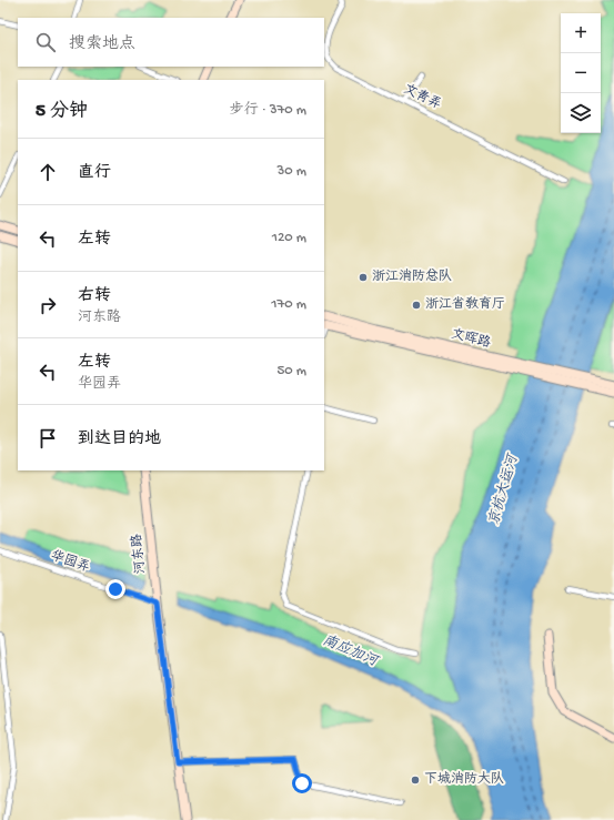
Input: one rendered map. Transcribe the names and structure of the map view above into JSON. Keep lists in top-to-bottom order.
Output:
{
  "streets": {
    "main road": ["文晖路", "河东路"],
    "street": ["文青弄", "华园弄"]
  },
  "crossings": [
    ["河东路", "华园弄"]
  ],
  "water": ["京杭大运河", "南应加河"],
  "places": ["浙江消防总队", "浙江省教育厅", "下城消防大队"],
  "page": {
    "map_buttons": ["+", "−"],
    "search": "搜索地点",
    "heading": ["5 分钟", "步行 · 370 m"],
    "list": [
      ["直行", "30 m"],
      ["左转", "120 m"],
      ["右转", "河东路", "170 m"],
      ["左转", "华园弄", "50 m"],
      "到达目的地"
    ]
  }
}
